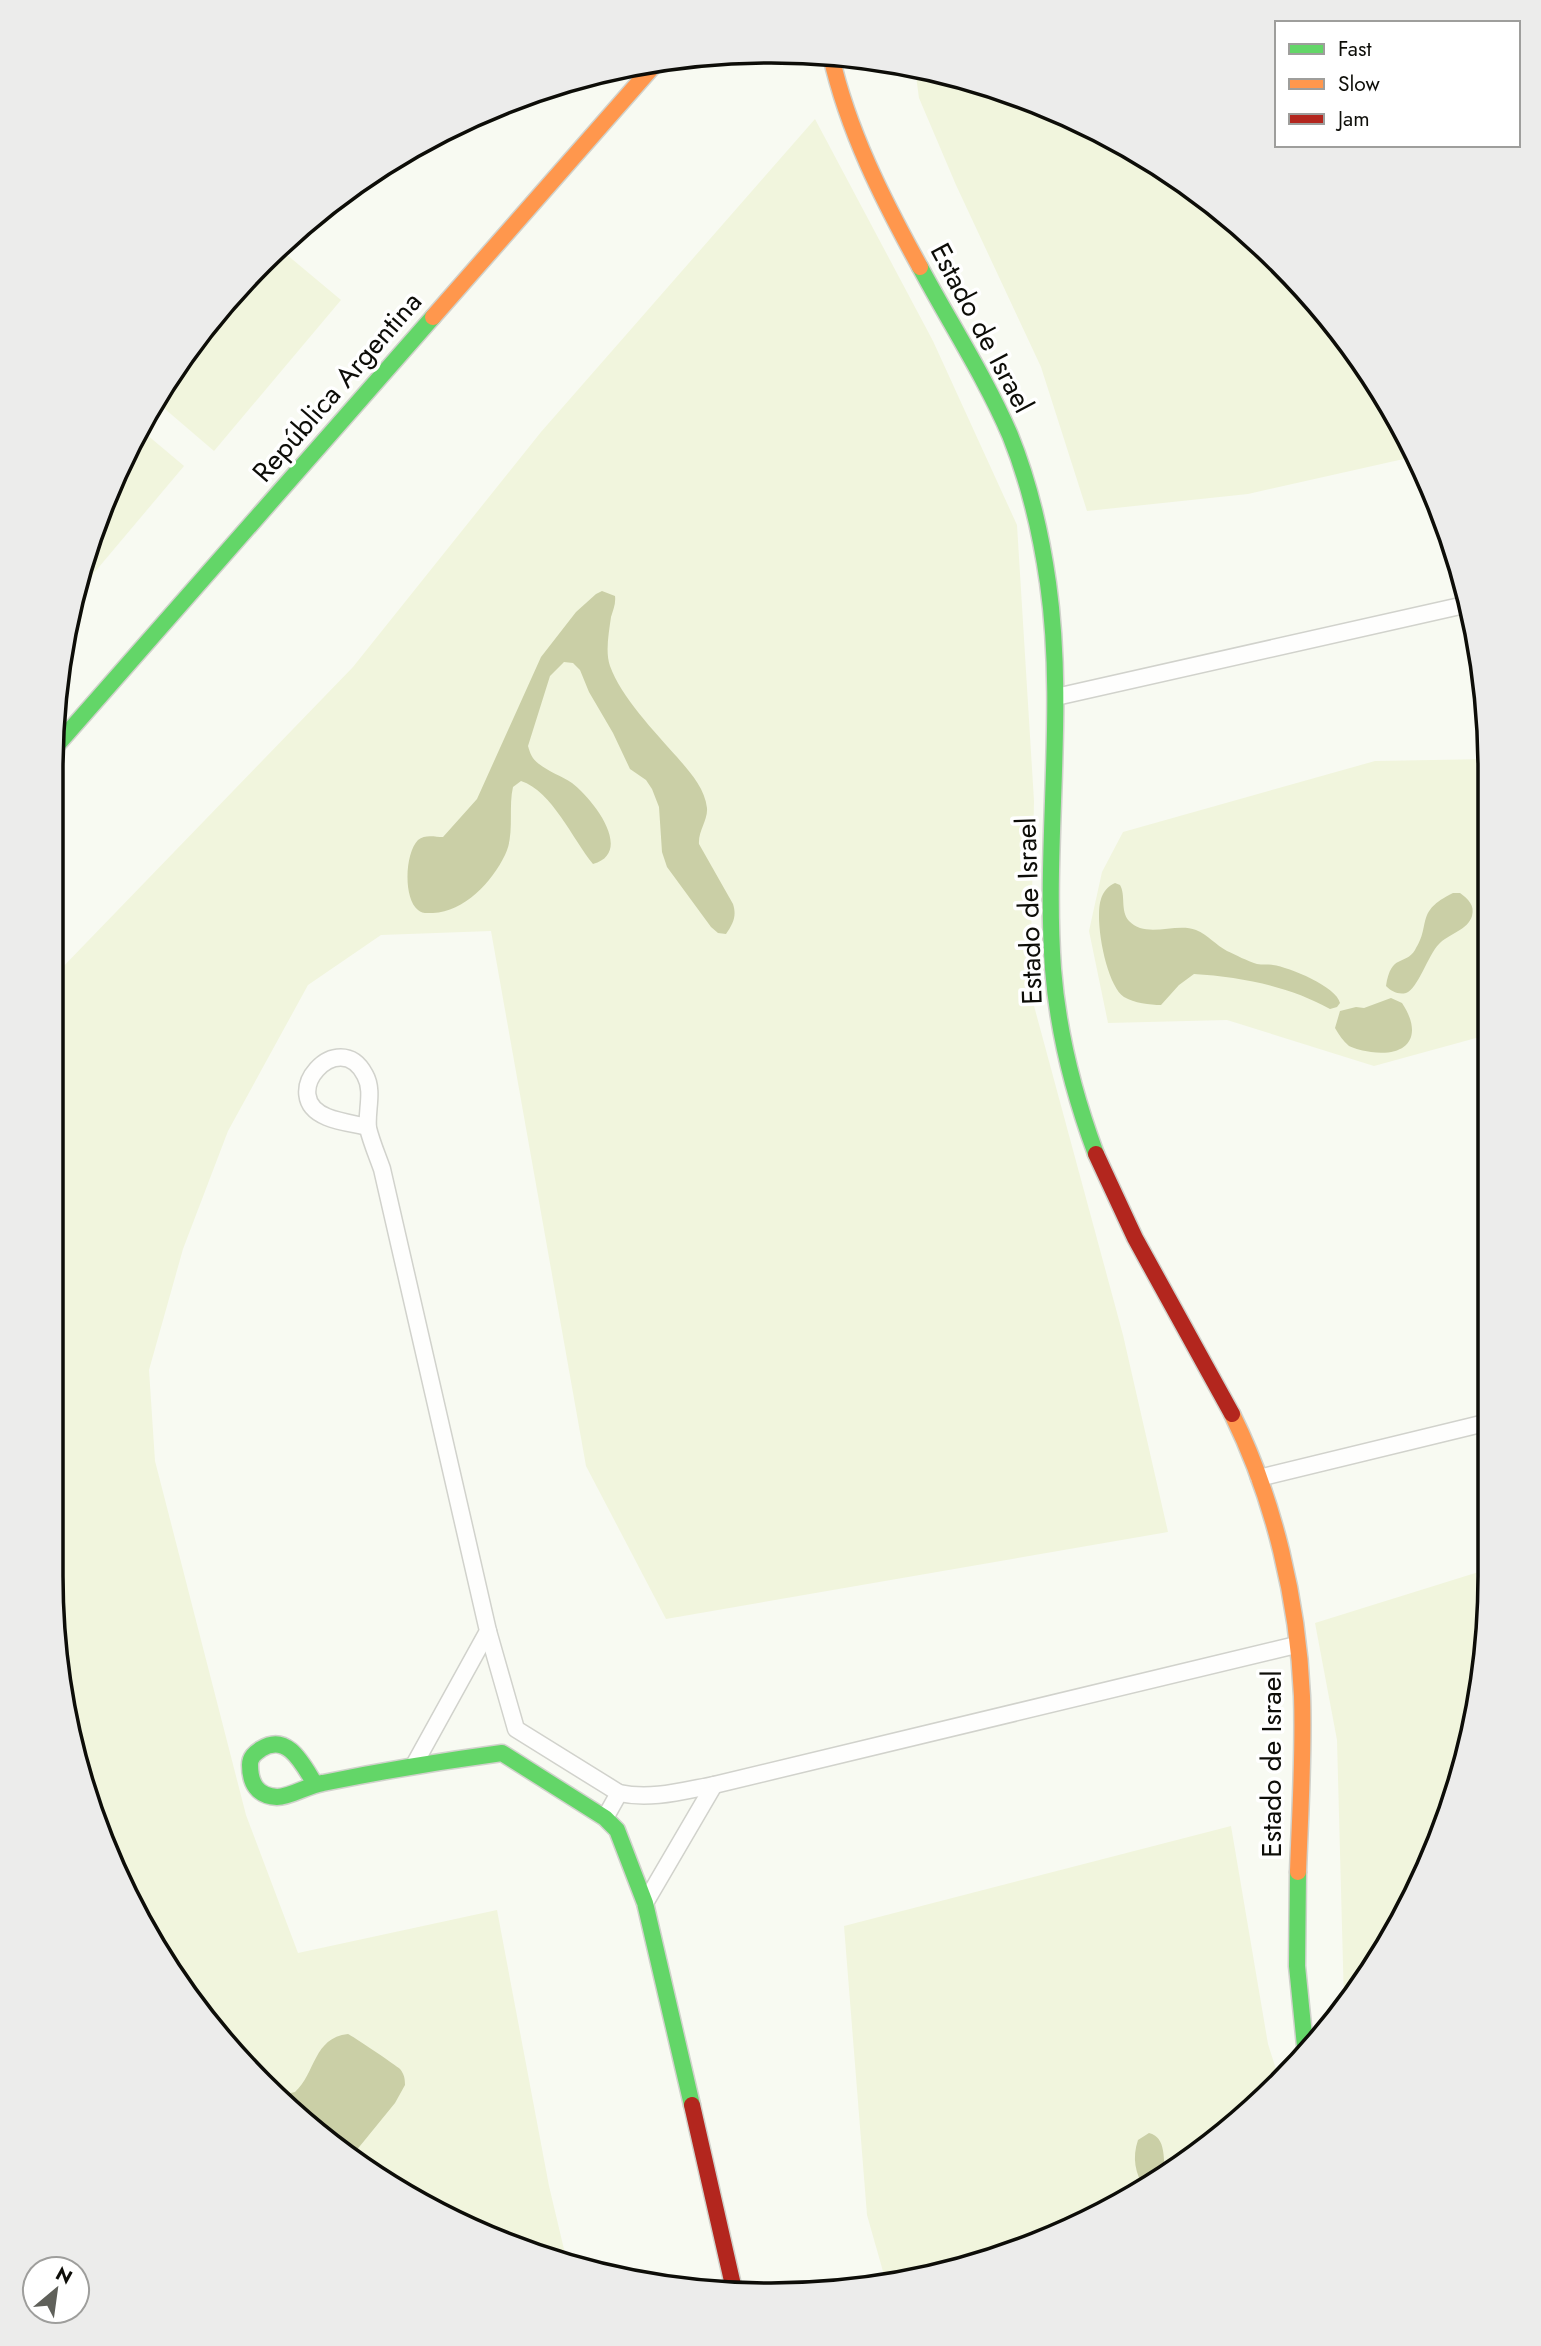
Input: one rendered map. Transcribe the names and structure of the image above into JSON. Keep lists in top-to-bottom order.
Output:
{
  "streets": {
    "street": ["Estado de Israel", "República Argentina"]
  },
  "legend": ["Fast", "Slow", "Jam"],
  "north": "top right"
}
